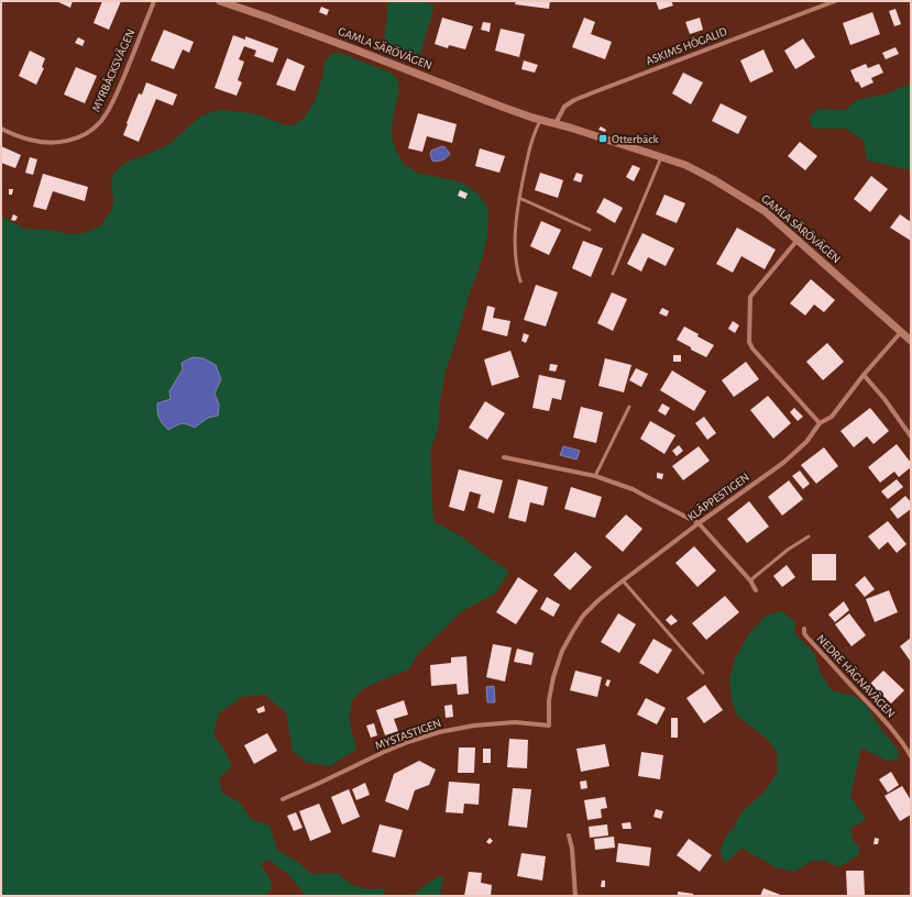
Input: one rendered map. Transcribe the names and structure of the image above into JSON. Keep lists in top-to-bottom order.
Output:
{
  "streets": {
    "street": [
      "ASKIMS HÖGALID",
      "GAMLA SÄRÖVÄGEN",
      "MYRBÄCKSVÄGEN",
      "KLÄPPESTIGEN",
      "NEDRE HÄGNAVÄGEN",
      "MYSTASTIGEN"
    ]
  },
  "crossings": [
    ["ASKIMS HÖGALID", "GAMLA SÄRÖVÄGEN"],
    ["GAMLA SÄRÖVÄGEN", "KLÄPPESTIGEN"],
    ["KLÄPPESTIGEN", "MYSTASTIGEN"]
  ],
  "places": {
    "transit": ["Otterbäck"]
  }
}
